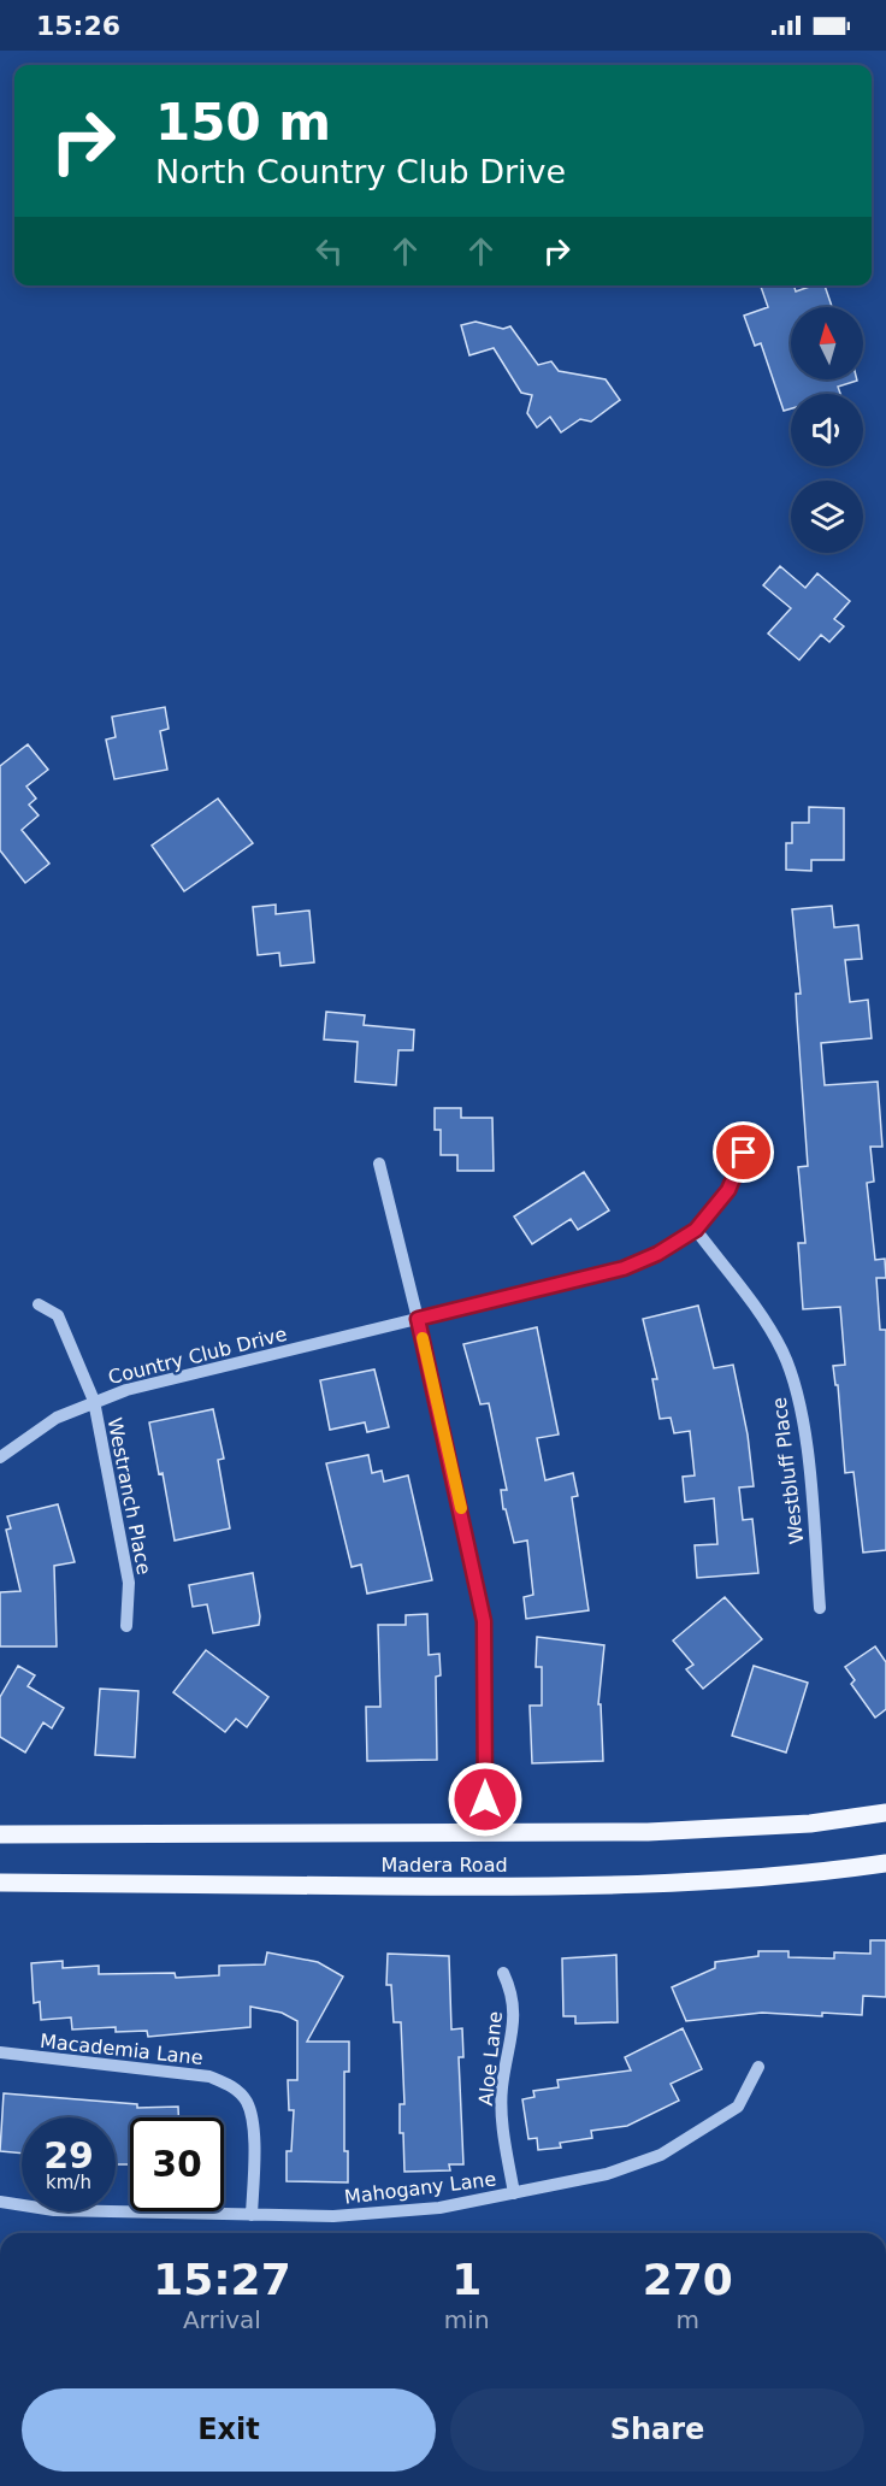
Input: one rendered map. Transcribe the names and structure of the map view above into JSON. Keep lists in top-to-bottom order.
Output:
{
  "streets": {
    "main road": ["Madera Road"],
    "street": [
      "Country Club Drive",
      "Westbluff Place",
      "Westranch Place",
      "Macademia Lane",
      "Aloe Lane",
      "Mahogany Lane"
    ]
  },
  "crossings": [
    ["Country Club Drive", "Westbluff Place"],
    ["Country Club Drive", "Westranch Place"],
    ["Macademia Lane", "Mahogany Lane"],
    ["Aloe Lane", "Mahogany Lane"]
  ],
  "north": "top",
  "page": {
    "status": "15:26",
    "turn": ["150 m", "North Country Club Drive"],
    "speed": "29 km/h",
    "limit": "30",
    "eta": [
      "15:27",
      "Arrival",
      "1",
      "min",
      "270",
      "m"
    ],
    "buttons": ["Exit", "Share"]
  }
}
